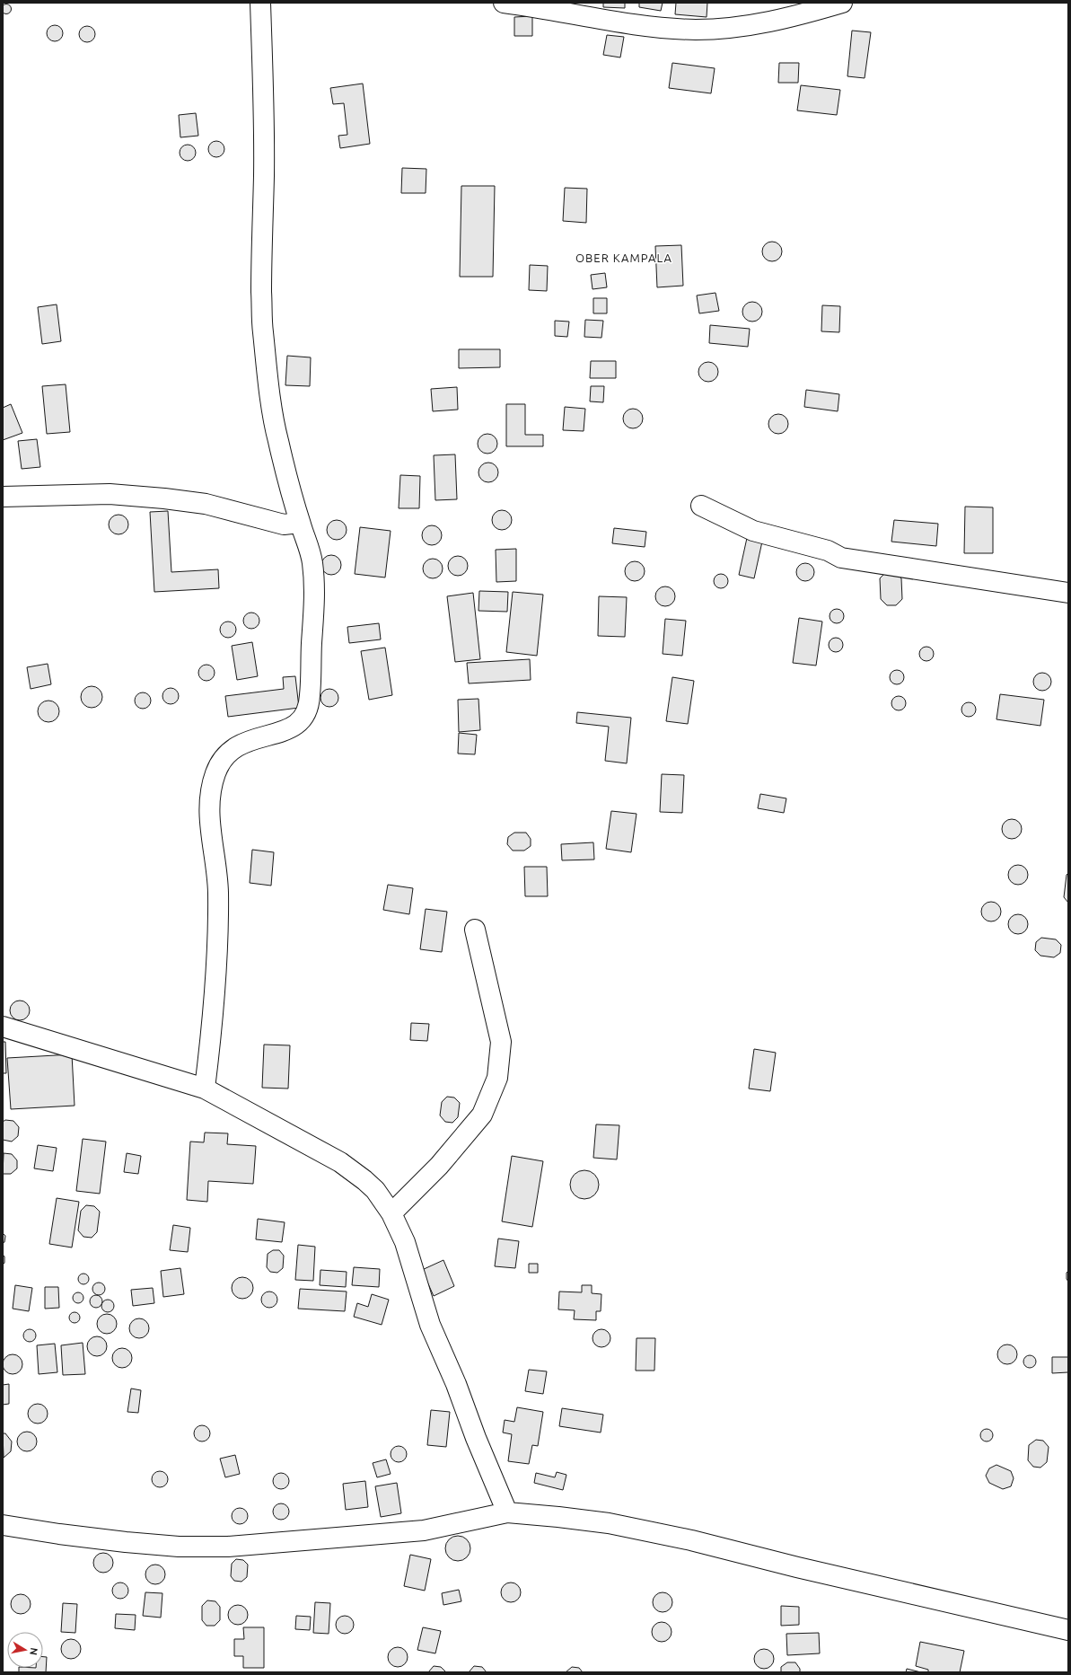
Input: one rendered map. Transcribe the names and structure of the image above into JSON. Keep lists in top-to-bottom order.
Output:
{
  "districts": ["OBER KAMPALA"],
  "north": "right"
}
